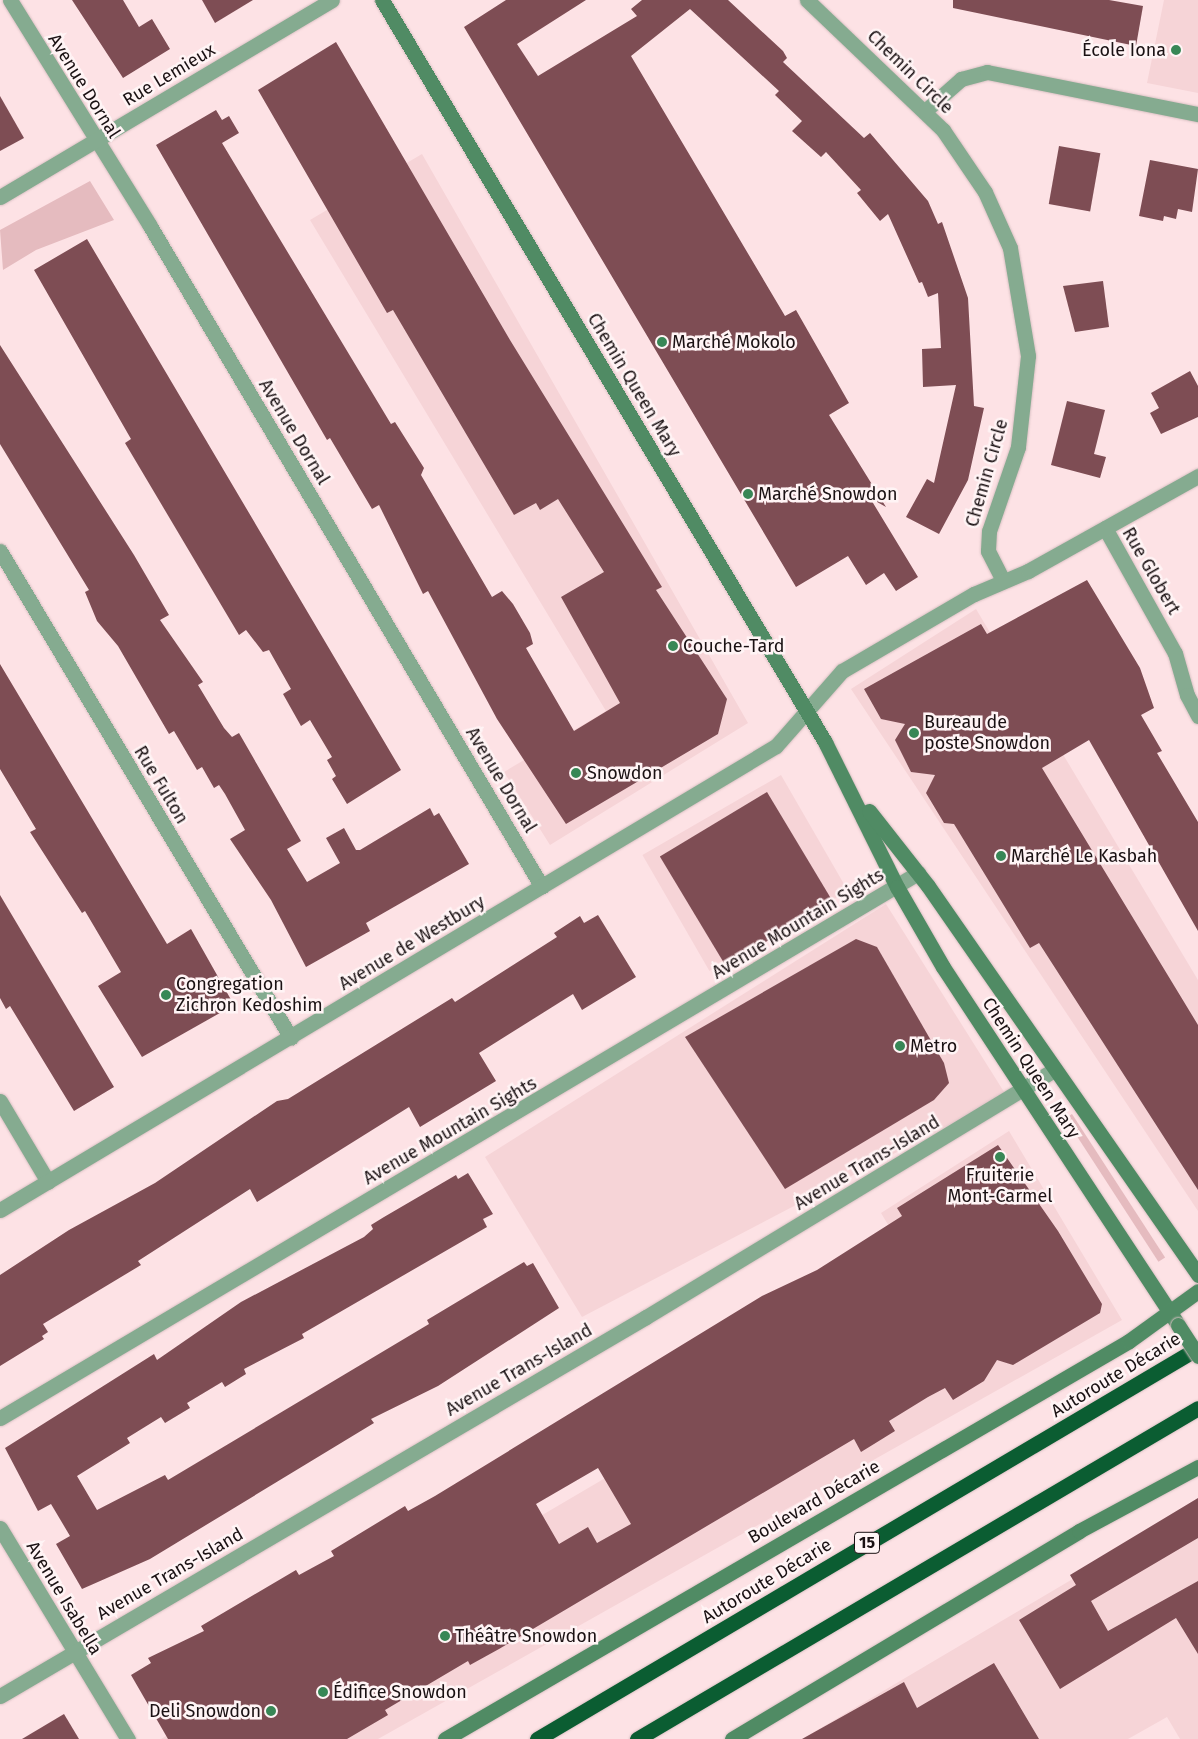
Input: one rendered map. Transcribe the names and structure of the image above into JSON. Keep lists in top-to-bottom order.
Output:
{
  "streets": {
    "highway": ["Autoroute Décarie", "15"],
    "street": [
      "Chemin Circle",
      "Rue Lemieux",
      "Avenue Dornal",
      "Chemin Queen Mary",
      "Rue Globert",
      "Rue Fulton",
      "Avenue Mountain Sights",
      "Avenue de Westbury",
      "Avenue Trans-Island",
      "Boulevard Décarie",
      "Avenue Isabella"
    ]
  },
  "crossings": [
    ["Rue Lemieux", "Avenue Dornal"],
    ["Avenue Dornal", "Avenue de Westbury"],
    ["Chemin Queen Mary", "Avenue Mountain Sights"],
    ["Chemin Queen Mary", "Avenue de Westbury"],
    ["Chemin Queen Mary", "Avenue Trans-Island"],
    ["Chemin Queen Mary", "Boulevard Décarie"],
    ["Rue Fulton", "Avenue de Westbury"],
    ["Avenue Trans-Island", "Avenue Isabella"]
  ],
  "places": [
    "École Iona",
    "Marché Mokolo",
    "Marché Snowdon",
    "Couche-Tard",
    "Bureau de poste Snowdon",
    "Snowdon",
    "Marché Le Kasbah",
    "Congregation Zichron Kedoshim",
    "Metro",
    "Fruiterie Mont-Carmel",
    "Théâtre Snowdon",
    "Édifice Snowdon",
    "Deli Snowdon"
  ]
}
